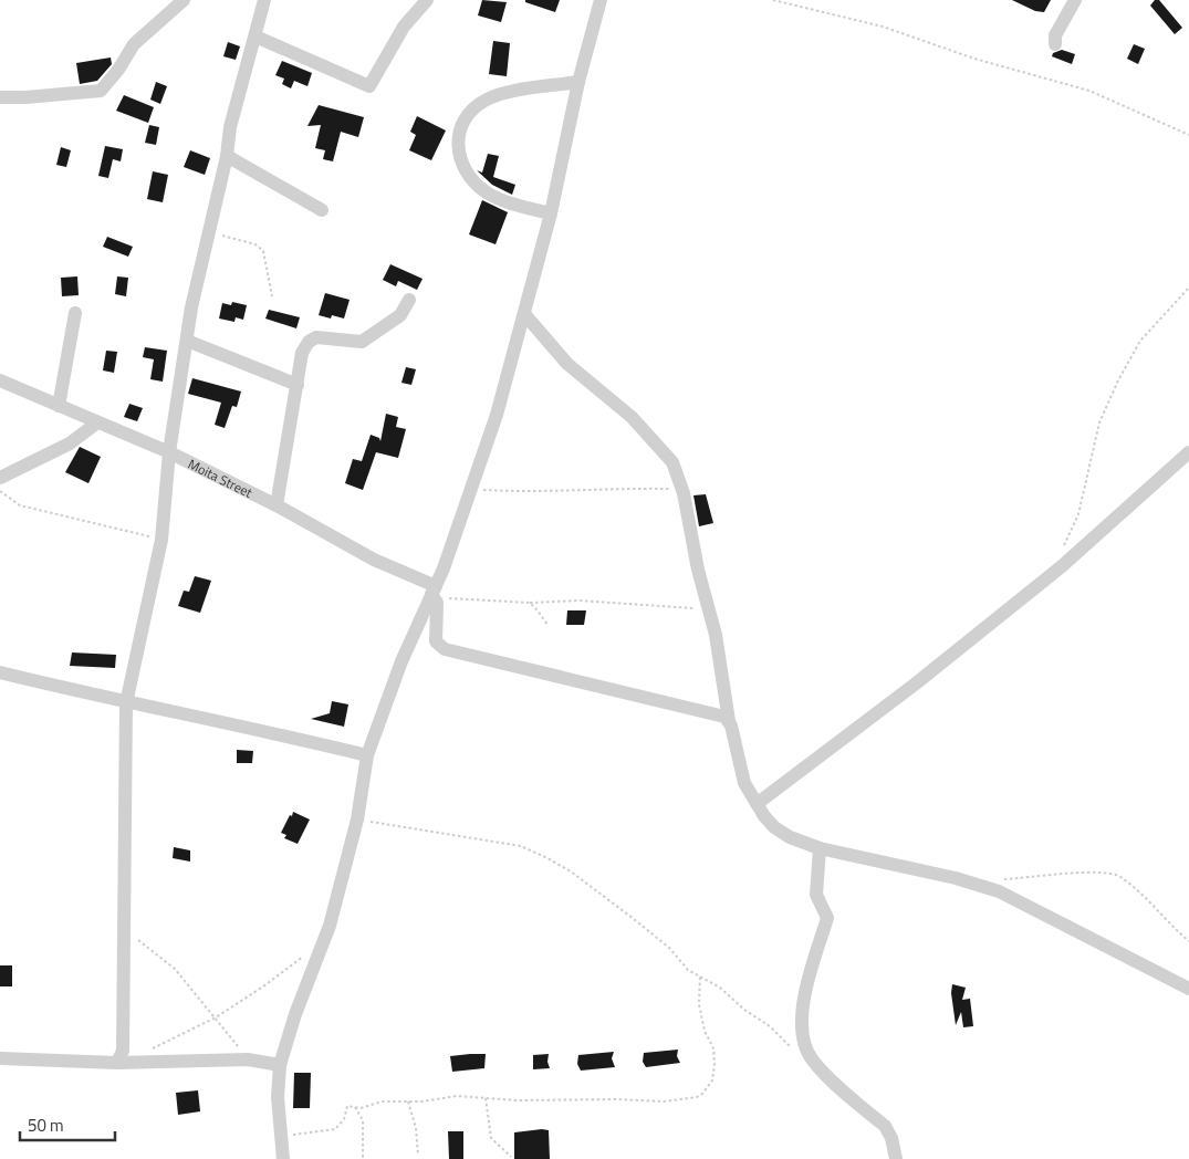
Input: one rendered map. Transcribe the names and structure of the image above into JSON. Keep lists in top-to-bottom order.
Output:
{
  "streets": {
    "street": ["Moita Street"]
  },
  "scale_bar": "50 m"
}
